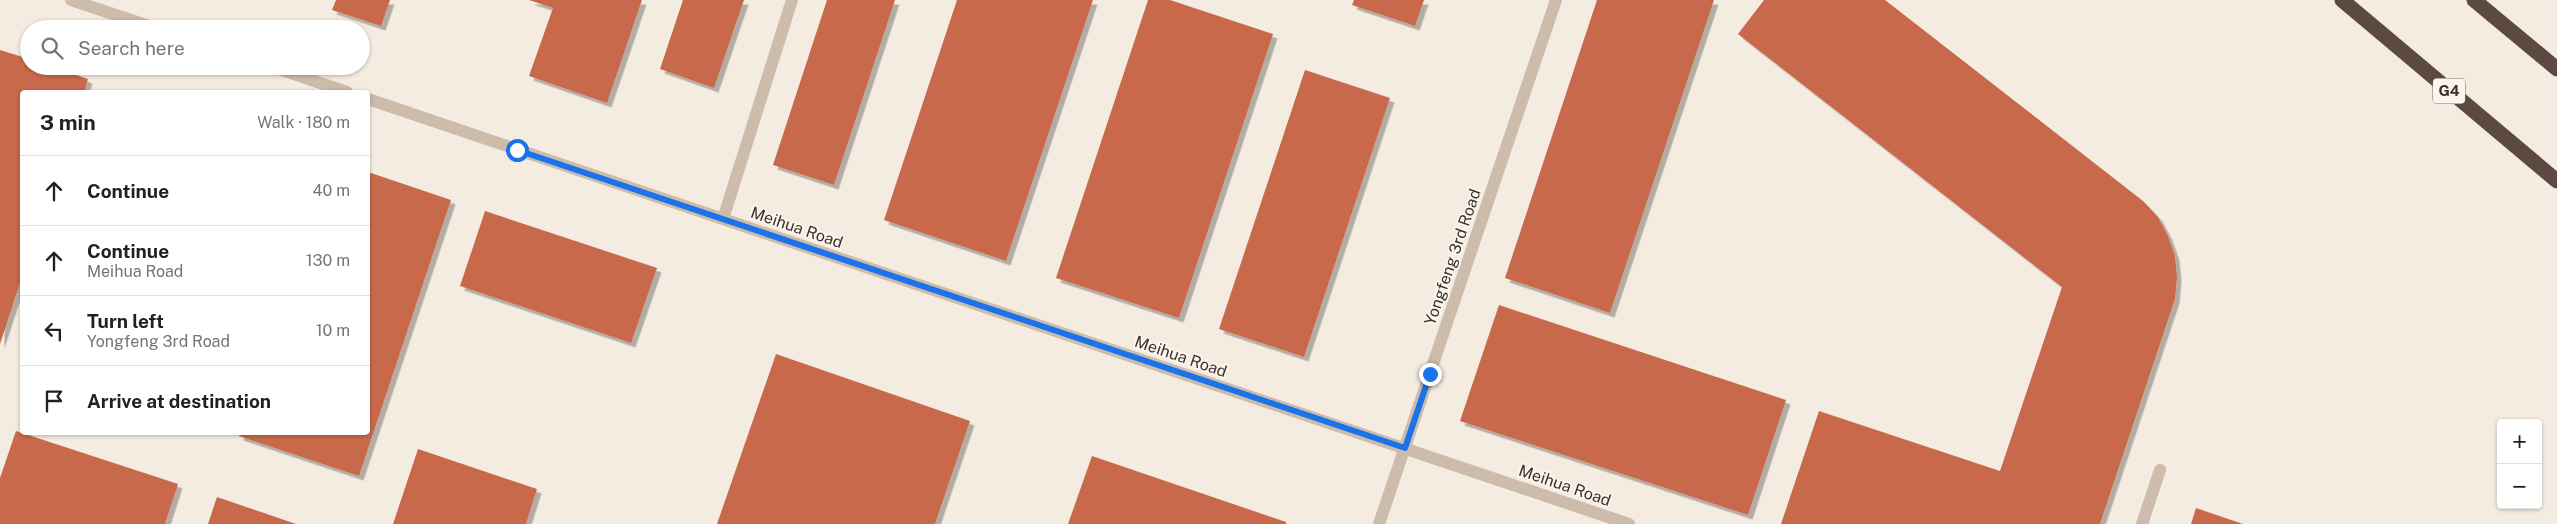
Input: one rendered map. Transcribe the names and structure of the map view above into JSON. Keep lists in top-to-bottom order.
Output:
{
  "streets": {
    "highway": ["G4"],
    "street": ["Meihua Road", "Yongfeng 3rd Road"]
  },
  "crossings": [
    ["Meihua Road", "Yongfeng 3rd Road"]
  ],
  "page": {
    "search": "Search here",
    "heading": ["3 min", "Walk · 180 m"],
    "list": [
      ["Continue", "40 m"],
      ["Continue", "Meihua Road", "130 m"],
      ["Turn left", "Yongfeng 3rd Road", "10 m"],
      "Arrive at destination"
    ],
    "map_buttons": ["+", "−"]
  }
}
